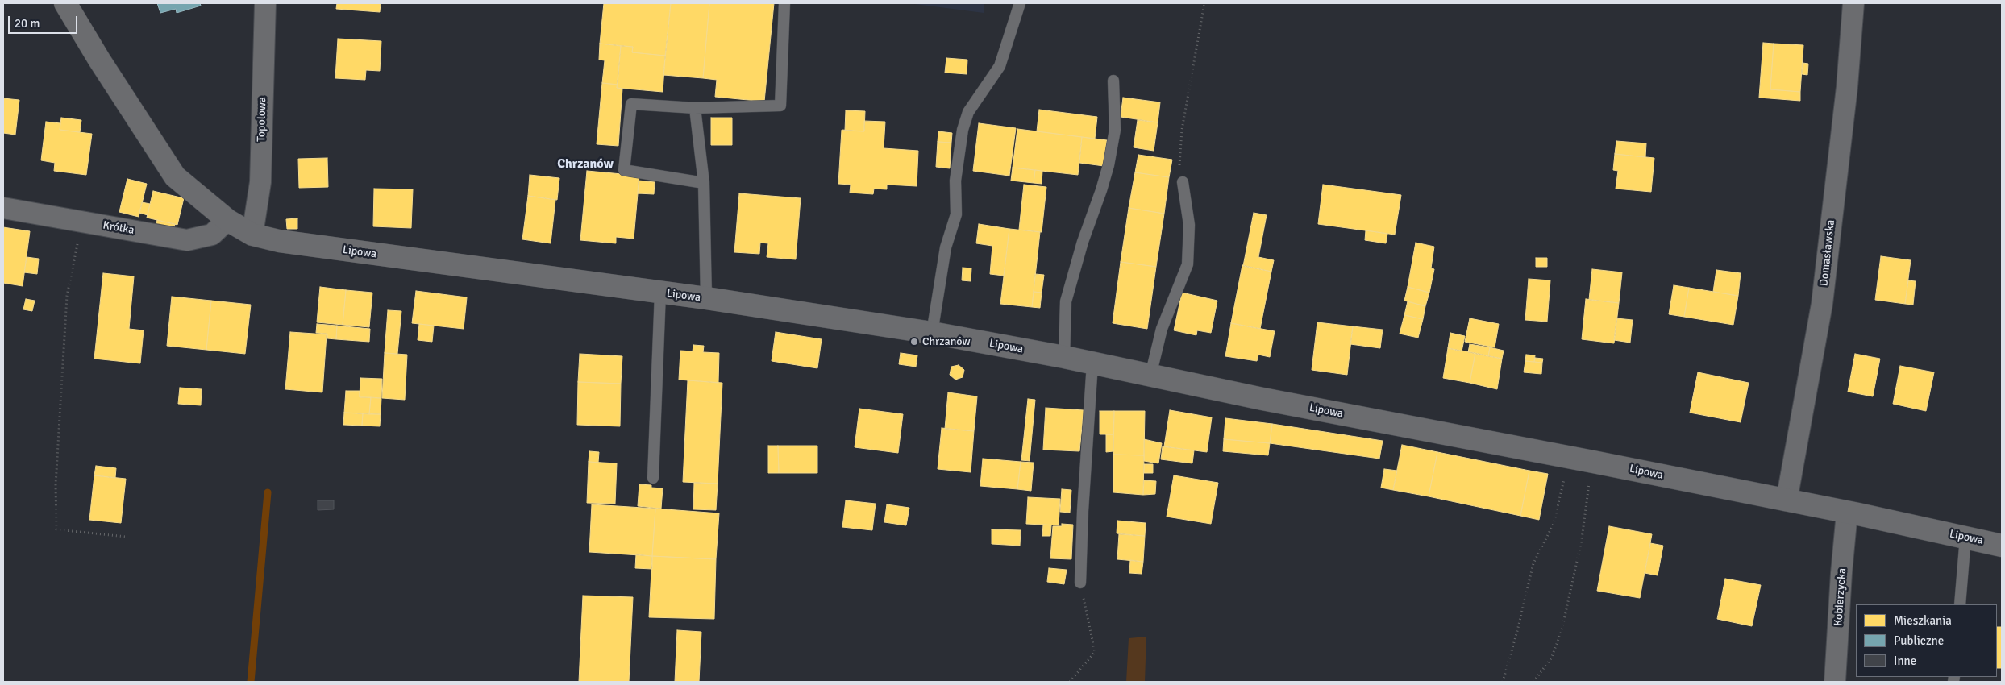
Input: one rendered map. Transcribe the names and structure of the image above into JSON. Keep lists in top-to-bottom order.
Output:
{
  "streets": {
    "street": [
      "Topolowa",
      "Krótka",
      "Lipowa",
      "Domasławska",
      "Kobierzycka"
    ]
  },
  "crossings": [
    ["Topolowa", "Lipowa"],
    ["Krótka", "Lipowa"],
    ["Lipowa", "Domasławska"],
    ["Lipowa", "Kobierzycka"]
  ],
  "districts": ["Chrzanów"],
  "places": ["Chrzanów"],
  "legend": ["Mieszkania", "Publiczne", "Inne"],
  "scale_bar": "20 m"
}
